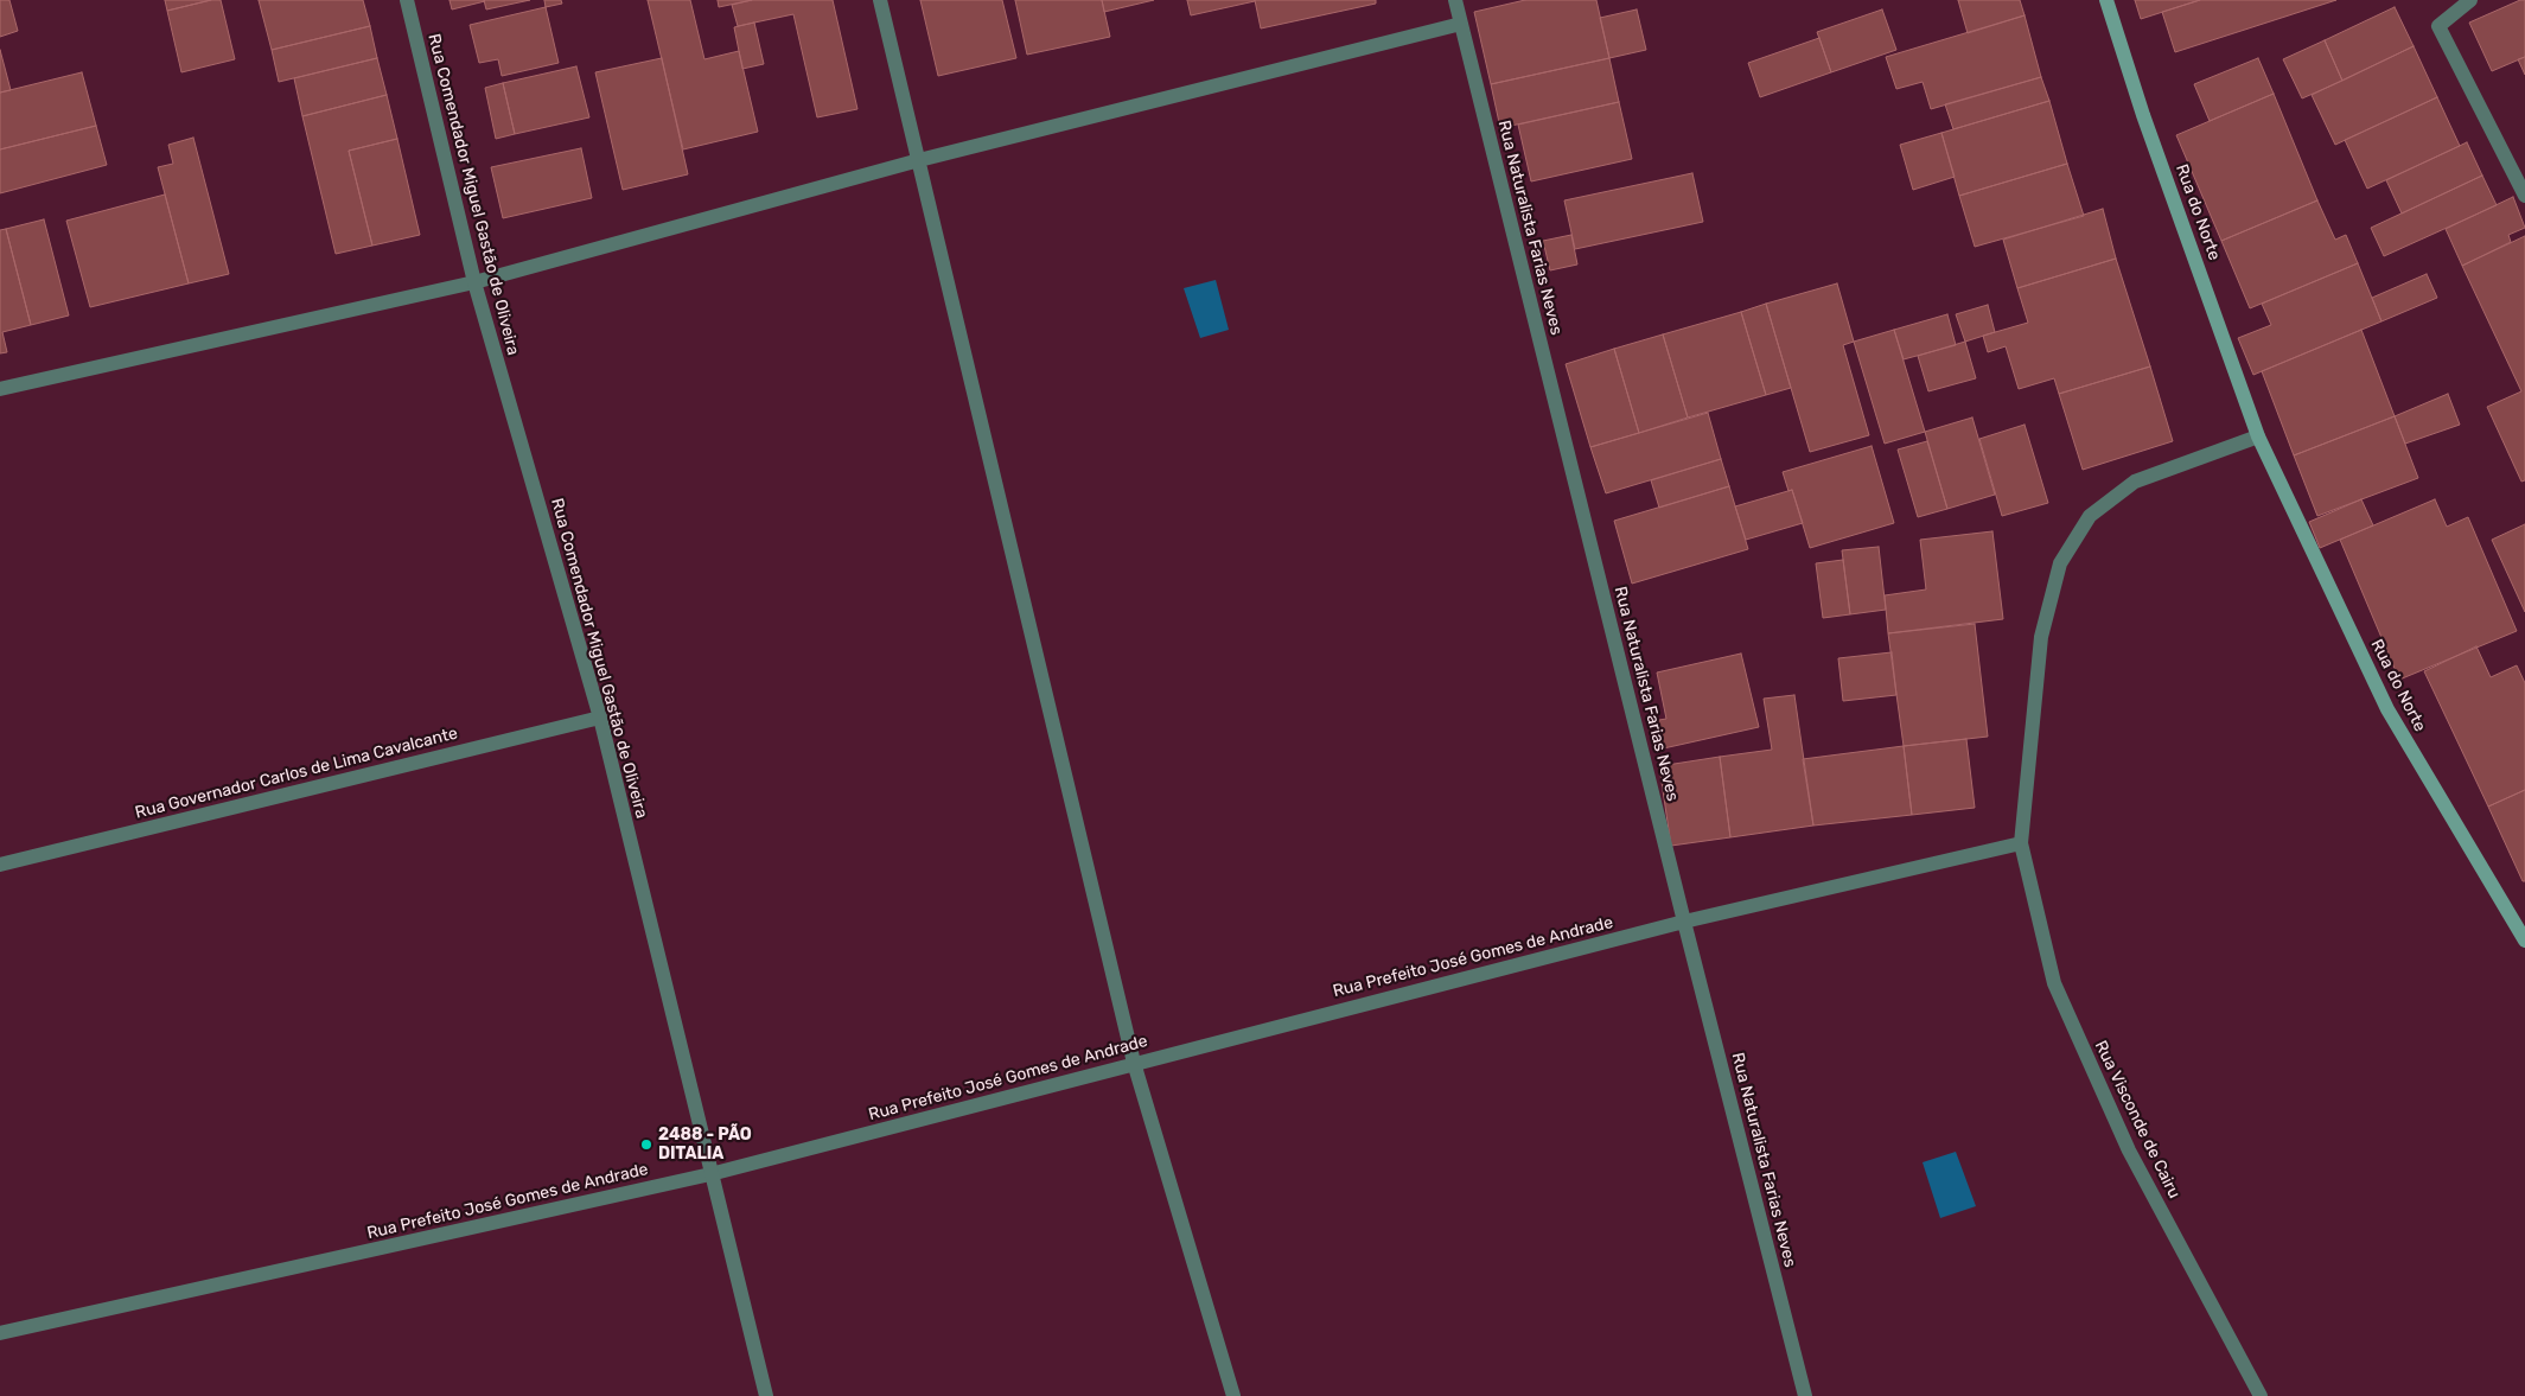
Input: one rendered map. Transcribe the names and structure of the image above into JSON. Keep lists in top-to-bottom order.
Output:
{
  "streets": {
    "main road": ["Rua do Norte"],
    "street": [
      "Rua Comendador Miguel Gastão de Oliveira",
      "Rua Naturalista Farias Neves",
      "Rua Governador Carlos de Lima Cavalcante",
      "Rua Prefeito José Gomes de Andrade",
      "Rua Visconde de Cairu"
    ]
  },
  "crossings": [
    ["Rua Comendador Miguel Gastão de Oliveira", "Rua Governador Carlos de Lima Cavalcante"],
    ["Rua Comendador Miguel Gastão de Oliveira", "Rua Prefeito José Gomes de Andrade"],
    ["Rua Naturalista Farias Neves", "Rua Prefeito José Gomes de Andrade"],
    ["Rua Prefeito José Gomes de Andrade", "Rua Visconde de Cairu"]
  ],
  "places": ["2488 - PÃO DITALIA"]
}
